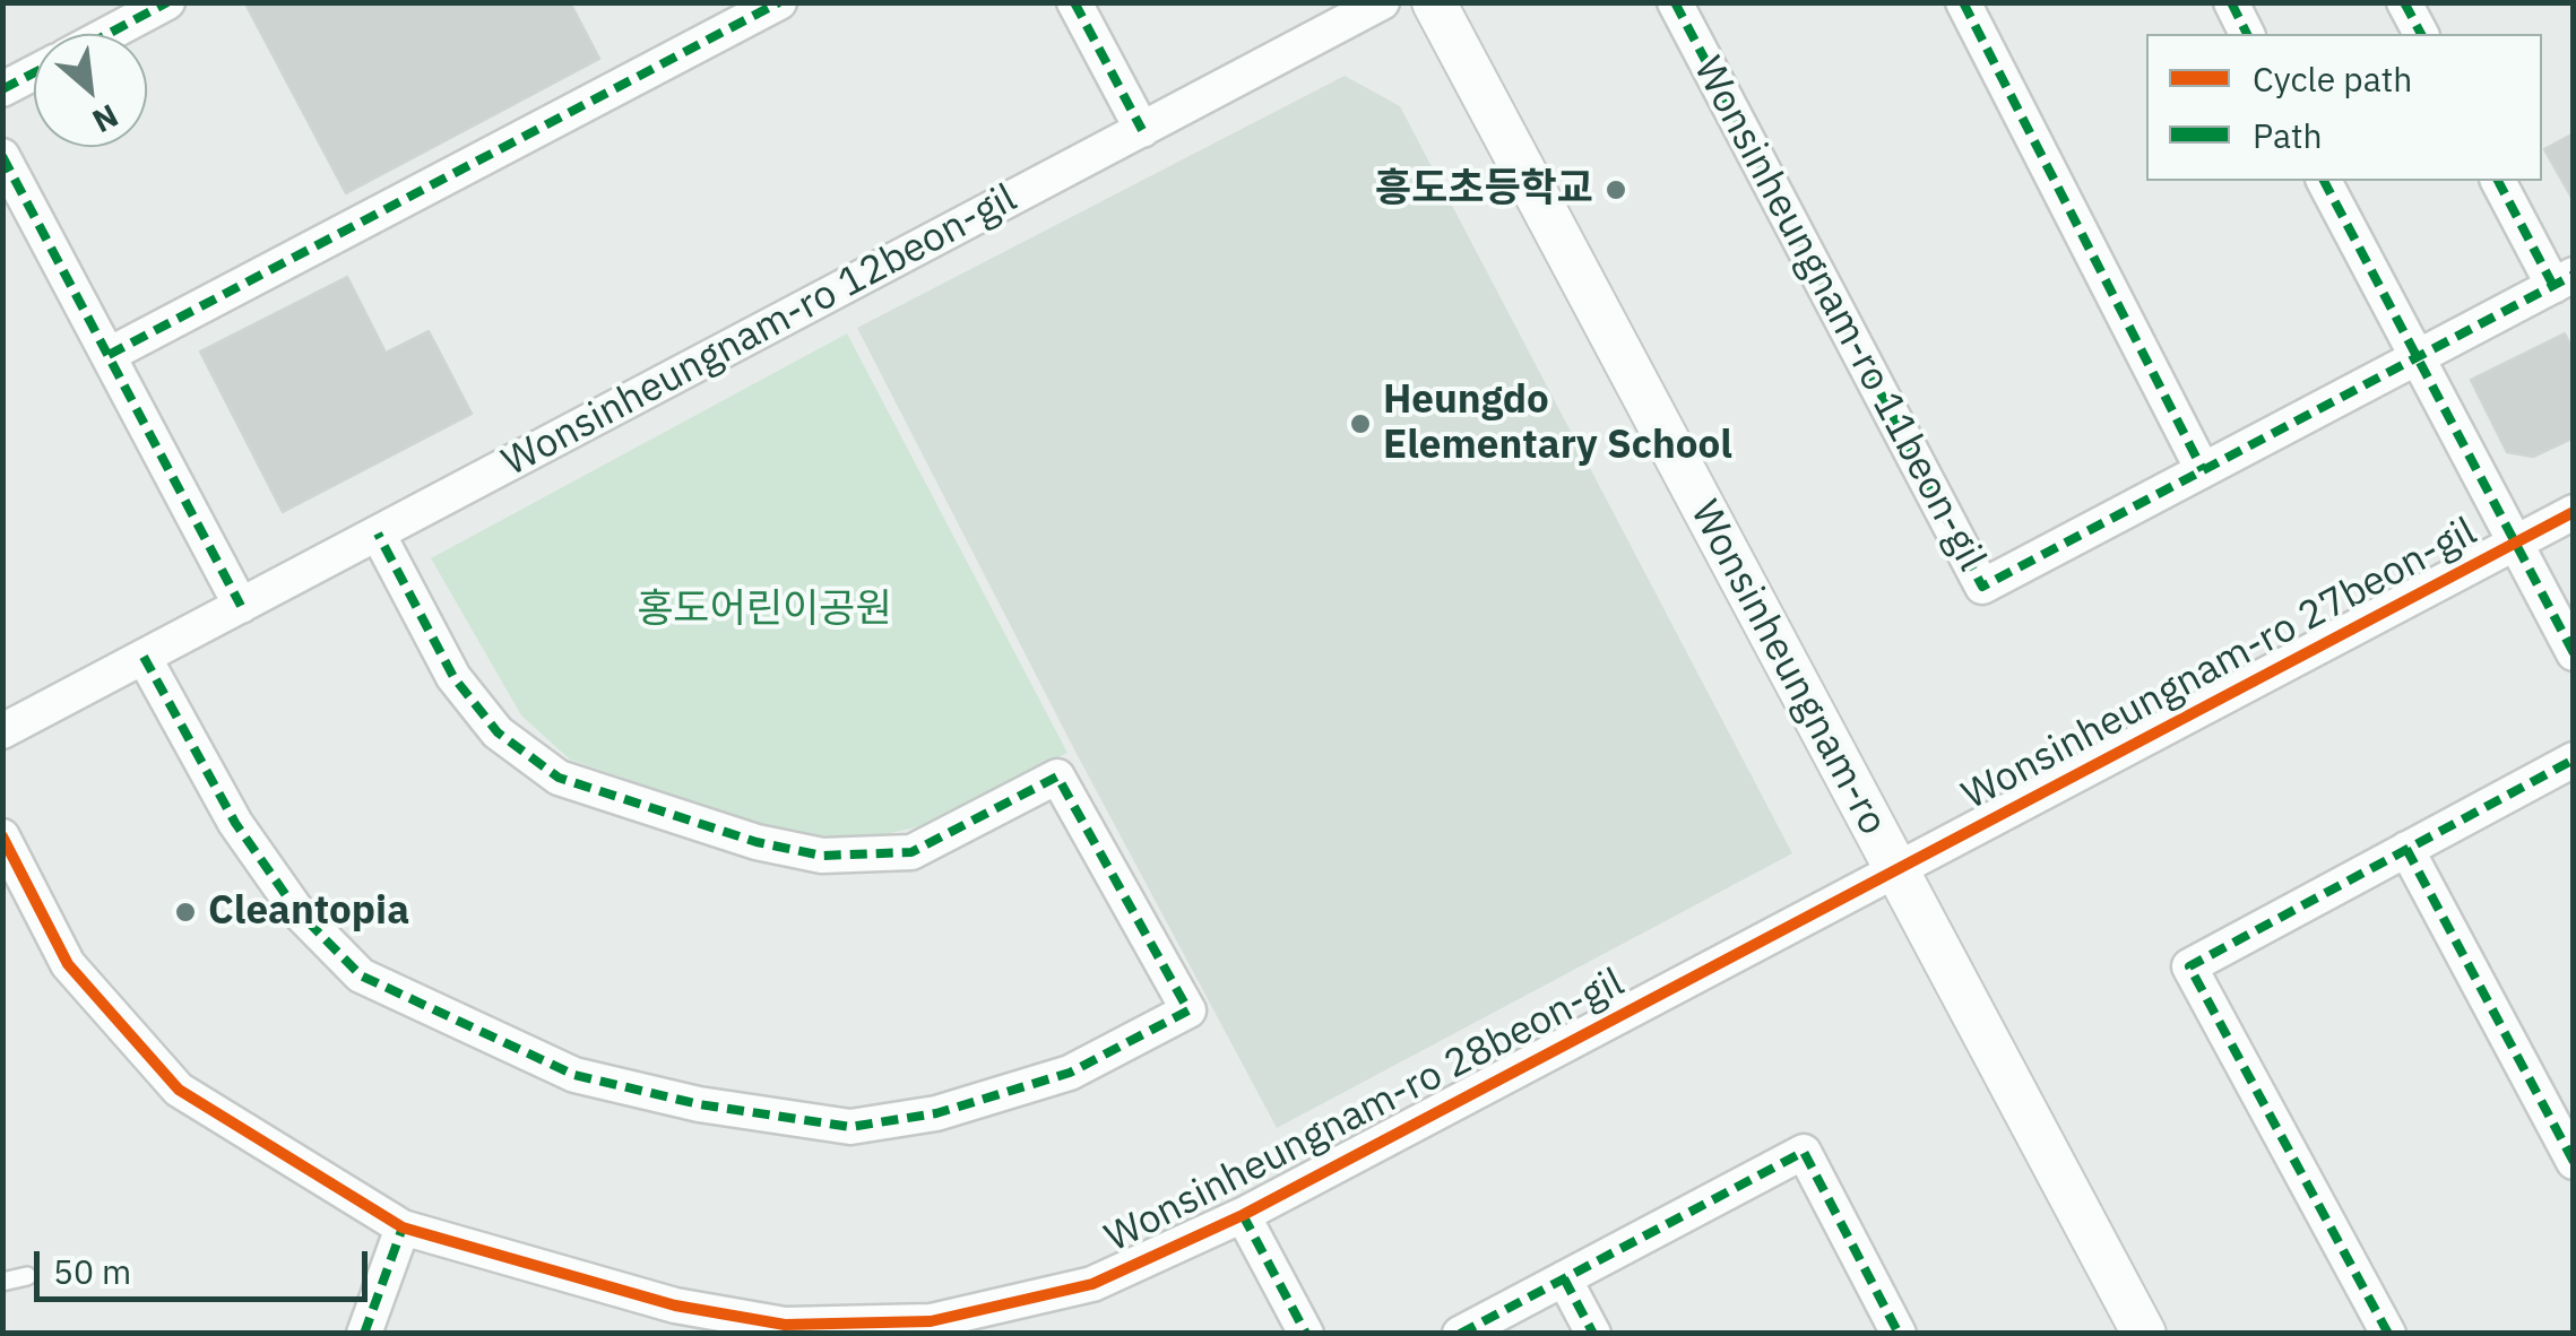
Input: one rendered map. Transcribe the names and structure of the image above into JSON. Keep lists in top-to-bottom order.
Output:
{
  "streets": {
    "street": [
      "Wonsinheungnam-ro 11beon-gil",
      "Wonsinheungnam-ro 12beon-gil",
      "Wonsinheungnam-ro 27beon-gil",
      "Wonsinheungnam-ro",
      "Wonsinheungnam-ro 28beon-gil"
    ]
  },
  "crossings": [
    ["Wonsinheungnam-ro 27beon-gil", "Wonsinheungnam-ro"],
    ["Wonsinheungnam-ro 27beon-gil", "Wonsinheungnam-ro 28beon-gil"],
    ["Wonsinheungnam-ro", "Wonsinheungnam-ro 28beon-gil"]
  ],
  "parks": ["홍도어린이공원"],
  "places": ["흥도초등학교", "Heungdo Elementary School", "Cleantopia"],
  "legend": ["Cycle path", "Path"],
  "scale_bar": "50 m",
  "north": "bottom right"
}
